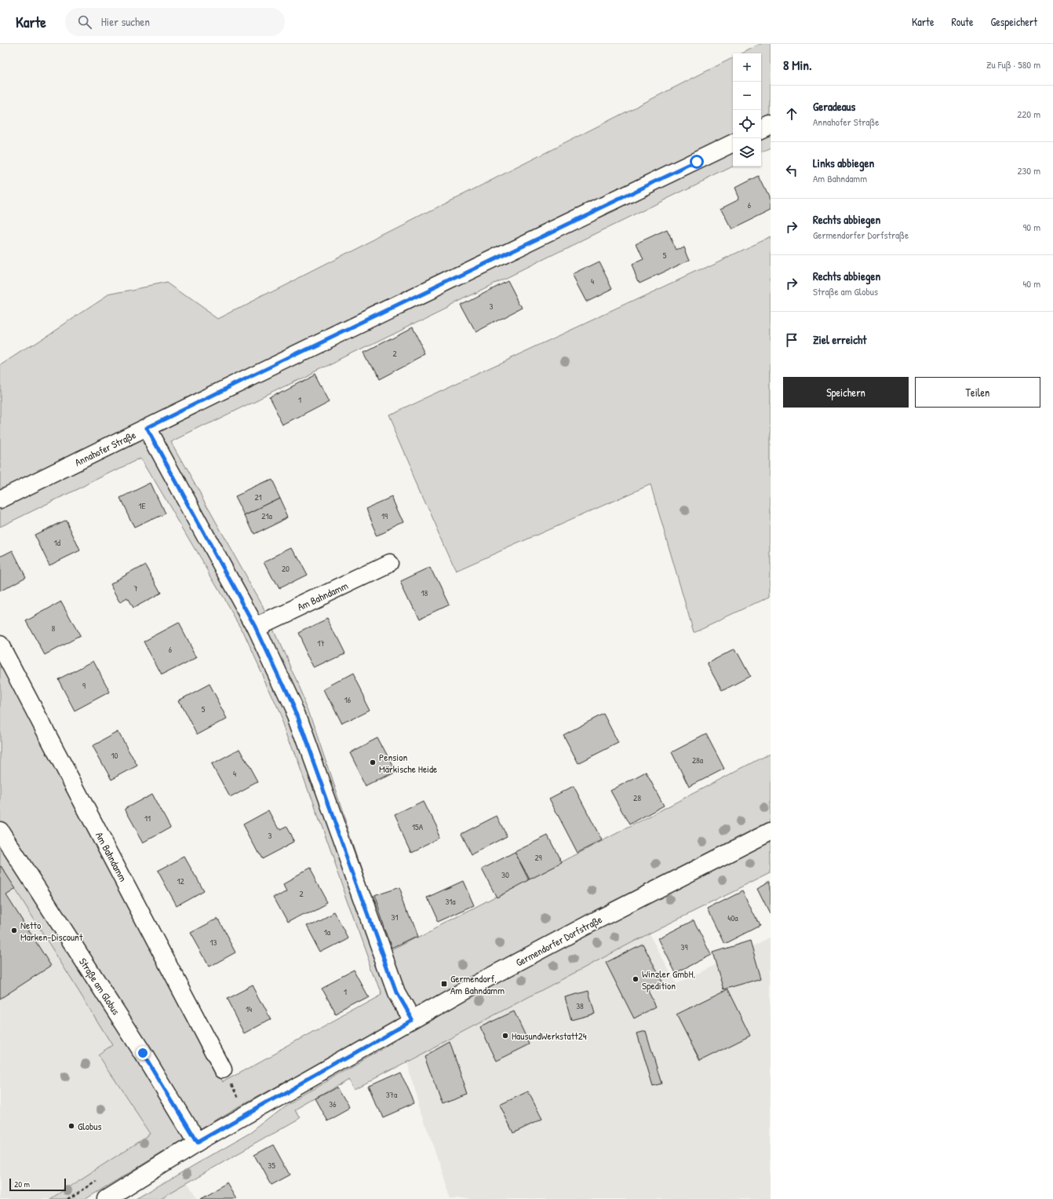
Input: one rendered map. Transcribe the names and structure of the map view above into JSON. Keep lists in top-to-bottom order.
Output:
{
  "streets": {
    "street": [
      "Annahofer Straße",
      "Am Bahndamm",
      "Germendorfer Dorfstraße",
      "Straße am Globus"
    ]
  },
  "crossings": [
    ["Germendorfer Dorfstraße", "Straße am Globus"]
  ],
  "places": {
    "other": [
      "Pension Märkische Heide",
      "Netto Marken-Discount",
      "Winzler GmbH, Spedition",
      "HausundWerkstatt24",
      "Globus"
    ],
    "transit": ["Germendorf, Am Bahndamm"]
  },
  "house_numbers": [
    "6",
    "5",
    "4",
    "3",
    "2",
    "1",
    "21",
    "1E",
    "21a",
    "19",
    "1d",
    "20",
    "7",
    "18",
    "8",
    "17",
    "6",
    "9",
    "16",
    "5",
    "10",
    "28a",
    "4",
    "28",
    "11",
    "15A",
    "3",
    "29",
    "30",
    "12",
    "2",
    "31a",
    "31",
    "40a",
    "1a",
    "13",
    "39",
    "1",
    "38",
    "14",
    "37a",
    "36",
    "35"
  ],
  "scale_bar": "20 m",
  "page": {
    "header": "Karte",
    "search": "Hier suchen",
    "nav": ["Karte", "Route", "Gespeichert"],
    "heading": ["8 Min.", "Zu Fuß · 580 m"],
    "map_buttons": ["+", "−"],
    "list": [
      ["Geradeaus", "Annahofer Straße", "220 m"],
      ["Links abbiegen", "Am Bahndamm", "230 m"],
      ["Rechts abbiegen", "Germendorfer Dorfstraße", "90 m"],
      ["Rechts abbiegen", "Straße am Globus", "40 m"],
      "Ziel erreicht"
    ],
    "buttons": ["Speichern", "Teilen"],
    "scale": "20 m"
  }
}
